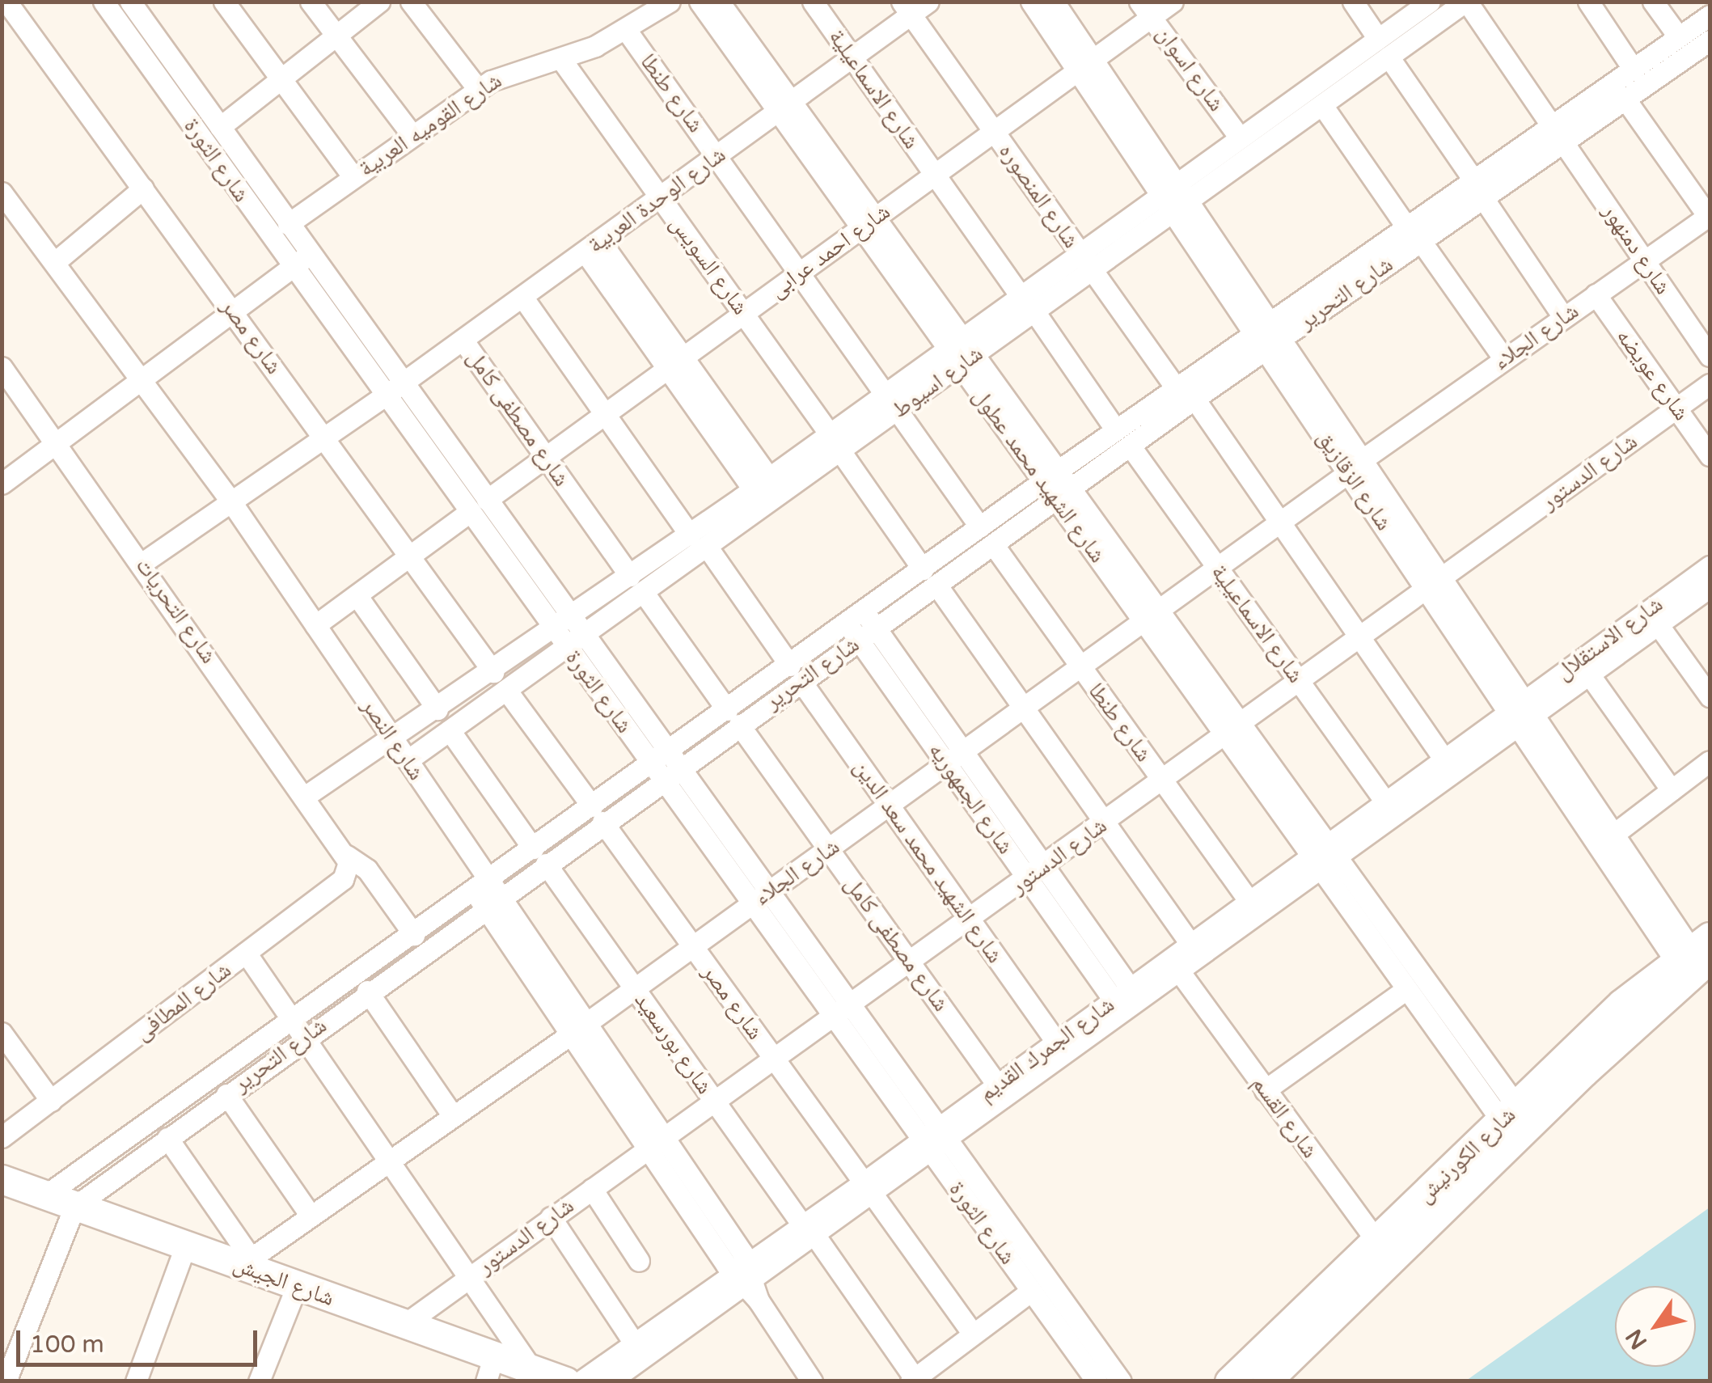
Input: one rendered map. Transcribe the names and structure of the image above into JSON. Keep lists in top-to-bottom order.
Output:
{
  "streets": {
    "main road": ["شارع الكورنيش", "شارع الجيش"],
    "street": [
      "شارع اسوان",
      "شارع الاسماعيلية",
      "شارع طنطا",
      "شارع القوميه العربية",
      "شارع الثورة",
      "شارع المنصوره",
      "شارع الوحدة العربية",
      "شارع دمنهور",
      "شارع احمد عرابى",
      "شارع السويس",
      "شارع التحرير",
      "شارع مصر",
      "شارع الجلاء",
      "شارع عويضه",
      "شارع اسيوط",
      "شارع مصطفى كامل",
      "شارع الدستور",
      "شارع الشهيد محمد عطول",
      "شارع الزقازيق",
      "شارع التحريات",
      "شارع الاستقلال",
      "شارع النصر",
      "شارع الجمهوريه",
      "شارع الشهيد محمد سعد الدين",
      "شارع المطافى",
      "شارع بورسعيد",
      "شارع الجمرك القديم",
      "شارع القسم"
    ]
  },
  "crossings": [
    ["شارع اسوان", "شارع احمد عرابى"],
    ["شارع اسوان", "شارع اسيوط"],
    ["شارع الاسماعيلية", "شارع الوحدة العربية"],
    ["شارع الاسماعيلية", "شارع احمد عرابى"],
    ["شارع الاسماعيلية", "شارع التحرير"],
    ["شارع الاسماعيلية", "شارع الجلاء"],
    ["شارع الاسماعيلية", "شارع اسيوط"],
    ["شارع الاسماعيلية", "شارع الدستور"],
    ["شارع الاسماعيلية", "شارع الجمرك القديم"],
    ["شارع طنطا", "شارع القوميه العربية"],
    ["شارع طنطا", "شارع الوحدة العربية"],
    ["شارع طنطا", "شارع احمد عرابى"],
    ["شارع طنطا", "شارع التحرير"],
    ["شارع طنطا", "شارع الجلاء"],
    ["شارع طنطا", "شارع اسيوط"],
    ["شارع طنطا", "شارع الدستور"],
    ["شارع طنطا", "شارع الجمرك القديم"],
    ["شارع القوميه العربية", "شارع الثورة"],
    ["شارع القوميه العربية", "شارع السويس"],
    ["شارع الثورة", "شارع الوحدة العربية"],
    ["شارع الثورة", "شارع احمد عرابى"],
    ["شارع الثورة", "شارع التحرير"],
    ["شارع الثورة", "شارع الجلاء"],
    ["شارع الثورة", "شارع اسيوط"],
    ["شارع الثورة", "شارع الدستور"],
    ["شارع الثورة", "شارع الجمرك القديم"],
    ["شارع المنصوره", "شارع الوحدة العربية"],
    ["شارع المنصوره", "شارع احمد عرابى"],
    ["شارع المنصوره", "شارع التحرير"],
    ["شارع المنصوره", "شارع الجلاء"],
    ["شارع المنصوره", "شارع اسيوط"],
    ["شارع المنصوره", "شارع الدستور"],
    ["شارع المنصوره", "شارع الجمرك القديم"],
    ["شارع الوحدة العربية", "شارع السويس"],
    ["شارع الوحدة العربية", "شارع مصر"],
    ["شارع الوحدة العربية", "شارع مصطفى كامل"],
    ["شارع الوحدة العربية", "شارع الشهيد محمد عطول"],
    ["شارع الوحدة العربية", "شارع التحريات"],
    ["شارع الوحدة العربية", "شارع النصر"],
    ["شارع دمنهور", "شارع التحرير"],
    ["شارع دمنهور", "شارع الجلاء"],
    ["شارع دمنهور", "شارع اسيوط"],
    ["شارع احمد عرابى", "شارع السويس"],
    ["شارع احمد عرابى", "شارع مصطفى كامل"],
    ["شارع احمد عرابى", "شارع الشهيد محمد عطول"],
    ["شارع احمد عرابى", "شارع الزقازيق"],
    ["شارع السويس", "شارع التحرير"],
    ["شارع السويس", "شارع اسيوط"],
    ["شارع التحرير", "شارع مصر"],
    ["شارع التحرير", "شارع مصطفى كامل"],
    ["شارع التحرير", "شارع الشهيد محمد عطول"],
    ["شارع التحرير", "شارع الزقازيق"],
    ["شارع التحرير", "شارع التحريات"],
    ["شارع التحرير", "شارع النصر"],
    ["شارع التحرير", "شارع الجمهوريه"],
    ["شارع التحرير", "شارع الشهيد محمد سعد الدين"],
    ["شارع التحرير", "شارع بورسعيد"],
    ["شارع التحرير", "شارع الجيش"],
    ["شارع مصر", "شارع الجلاء"],
    ["شارع مصر", "شارع اسيوط"],
    ["شارع مصر", "شارع الدستور"],
    ["شارع مصر", "شارع الجمرك القديم"],
    ["شارع الجلاء", "شارع عويضه"],
    ["شارع الجلاء", "شارع مصطفى كامل"],
    ["شارع الجلاء", "شارع الشهيد محمد عطول"],
    ["شارع الجلاء", "شارع الزقازيق"],
    ["شارع الجلاء", "شارع النصر"],
    ["شارع الجلاء", "شارع الجمهوريه"],
    ["شارع الجلاء", "شارع الشهيد محمد سعد الدين"],
    ["شارع الجلاء", "شارع بورسعيد"],
    ["شارع الجلاء", "شارع الجيش"],
    ["شارع عويضه", "شارع الدستور"],
    ["شارع اسيوط", "شارع مصطفى كامل"],
    ["شارع اسيوط", "شارع الشهيد محمد عطول"],
    ["شارع اسيوط", "شارع الزقازيق"],
    ["شارع اسيوط", "شارع التحريات"],
    ["شارع اسيوط", "شارع النصر"],
    ["شارع اسيوط", "شارع الشهيد محمد سعد الدين"],
    ["شارع اسيوط", "شارع بورسعيد"],
    ["شارع مصطفى كامل", "شارع الدستور"],
    ["شارع مصطفى كامل", "شارع الجمرك القديم"],
    ["شارع الدستور", "شارع الشهيد محمد عطول"],
    ["شارع الدستور", "شارع الزقازيق"],
    ["شارع الدستور", "شارع النصر"],
    ["شارع الدستور", "شارع الجمهوريه"],
    ["شارع الدستور", "شارع الشهيد محمد سعد الدين"],
    ["شارع الدستور", "شارع بورسعيد"],
    ["شارع الدستور", "شارع الجيش"],
    ["شارع الشهيد محمد عطول", "شارع الجمرك القديم"],
    ["شارع الزقازيق", "شارع الاستقلال"],
    ["شارع الزقازيق", "شارع الجمرك القديم"],
    ["شارع الزقازيق", "شارع الكورنيش"],
    ["شارع التحريات", "شارع المطافى"],
    ["شارع الاستقلال", "شارع الجمرك القديم"],
    ["شارع النصر", "شارع الجمرك القديم"],
    ["شارع الجمهوريه", "شارع الجمرك القديم"],
    ["شارع الشهيد محمد سعد الدين", "شارع الجمرك القديم"],
    ["شارع بورسعيد", "شارع الجمرك القديم"],
    ["شارع الجمرك القديم", "شارع القسم"],
    ["شارع القسم", "شارع الكورنيش"]
  ],
  "scale_bar": "100 m",
  "north": "bottom left"
}
